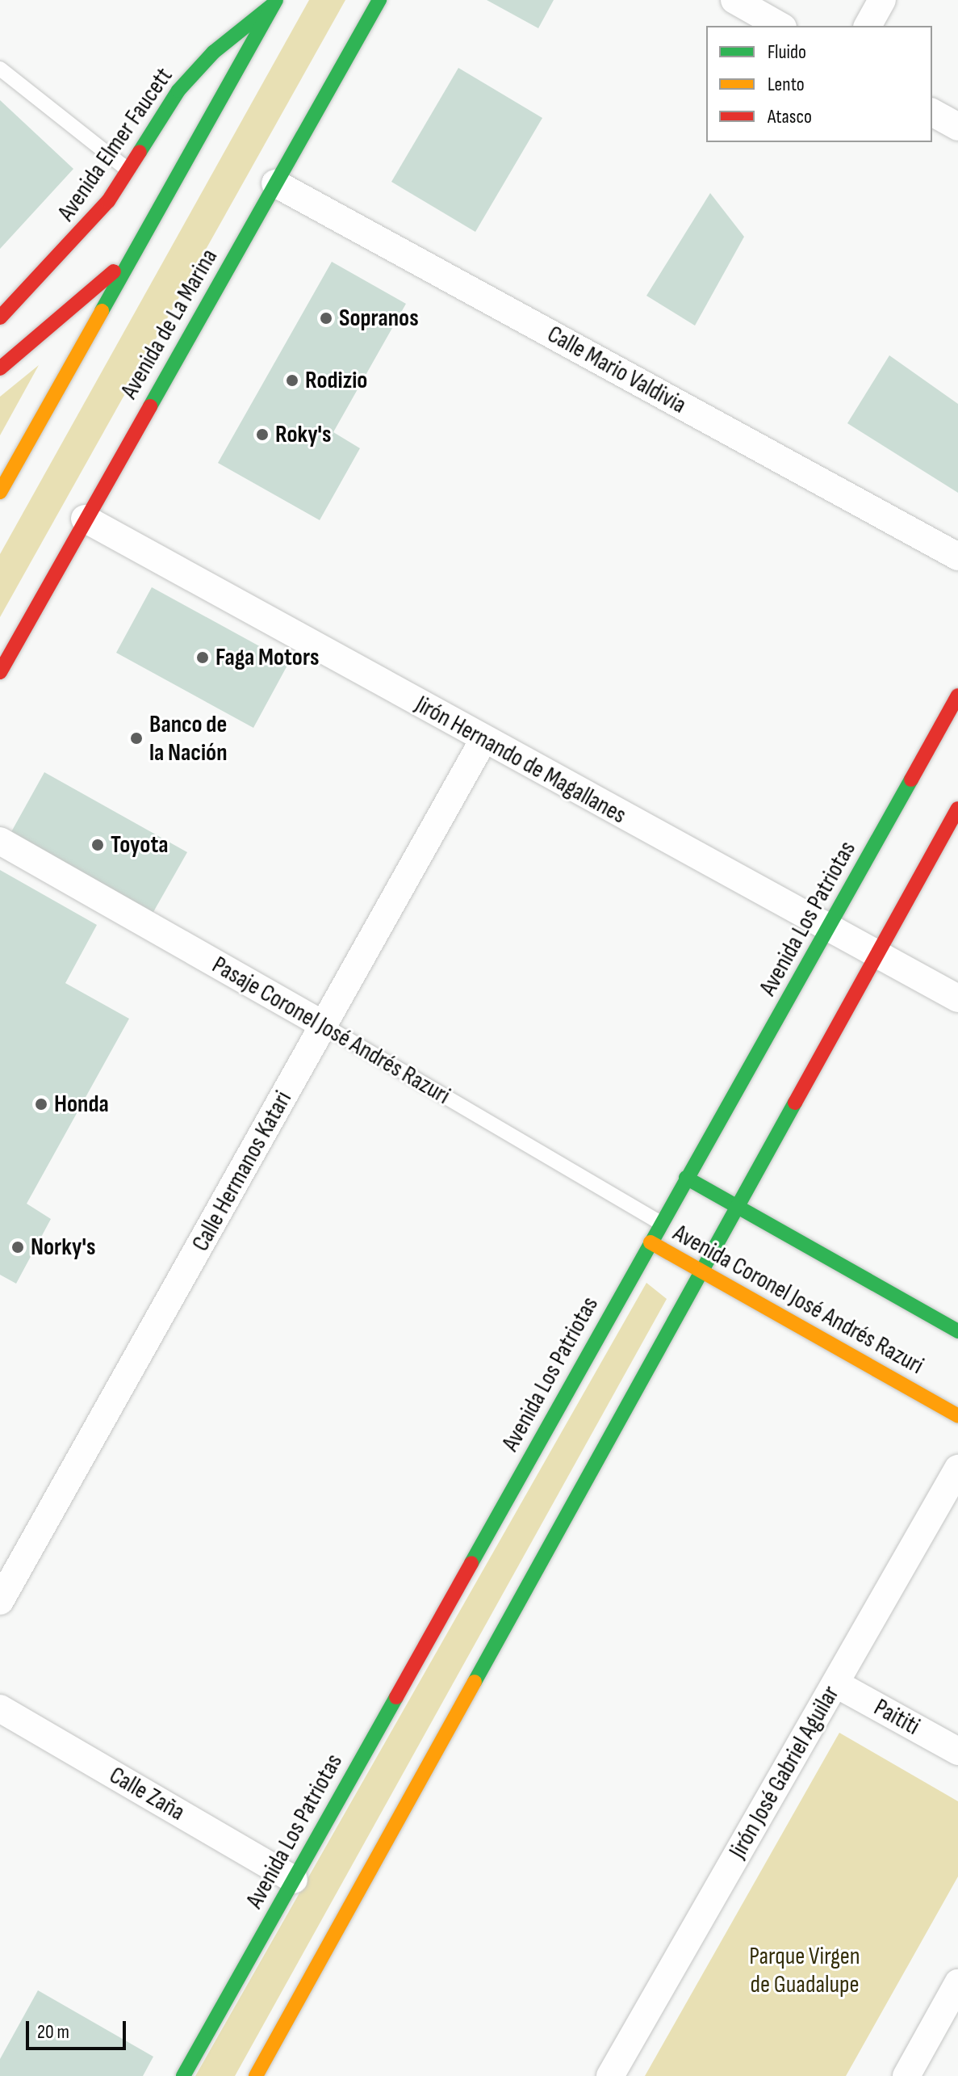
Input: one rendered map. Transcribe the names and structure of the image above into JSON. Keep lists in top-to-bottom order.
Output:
{
  "streets": {
    "main road": [
      "Avenida Elmer Faucett",
      "Avenida de La Marina",
      "Avenida Los Patriotas",
      "Avenida Coronel José Andrés Razuri"
    ],
    "street": [
      "Calle Mario Valdivia",
      "Jirón Hernando de Magallanes",
      "Pasaje Coronel José Andrés Razuri",
      "Calle Hermanos Katari",
      "Paititi",
      "Jirón José Gabriel Aguilar",
      "Calle Zaña"
    ]
  },
  "crossings": [
    ["Avenida de La Marina", "Calle Mario Valdivia"],
    ["Avenida de La Marina", "Jirón Hernando de Magallanes"],
    ["Jirón Hernando de Magallanes", "Avenida Los Patriotas"],
    ["Jirón Hernando de Magallanes", "Calle Hermanos Katari"],
    ["Avenida Los Patriotas", "Pasaje Coronel José Andrés Razuri"],
    ["Avenida Los Patriotas", "Avenida Coronel José Andrés Razuri"],
    ["Avenida Los Patriotas", "Calle Zaña"],
    ["Pasaje Coronel José Andrés Razuri", "Calle Hermanos Katari"],
    ["Paititi", "Jirón José Gabriel Aguilar"]
  ],
  "parks": ["Parque Virgen de Guadalupe"],
  "places": [
    "Sopranos",
    "Rodizio",
    "Roky's",
    "Faga Motors",
    "Banco de la Nación",
    "Toyota",
    "Honda",
    "Norky's"
  ],
  "legend": ["Fluido", "Lento", "Atasco"],
  "scale_bar": "20 m"
}
